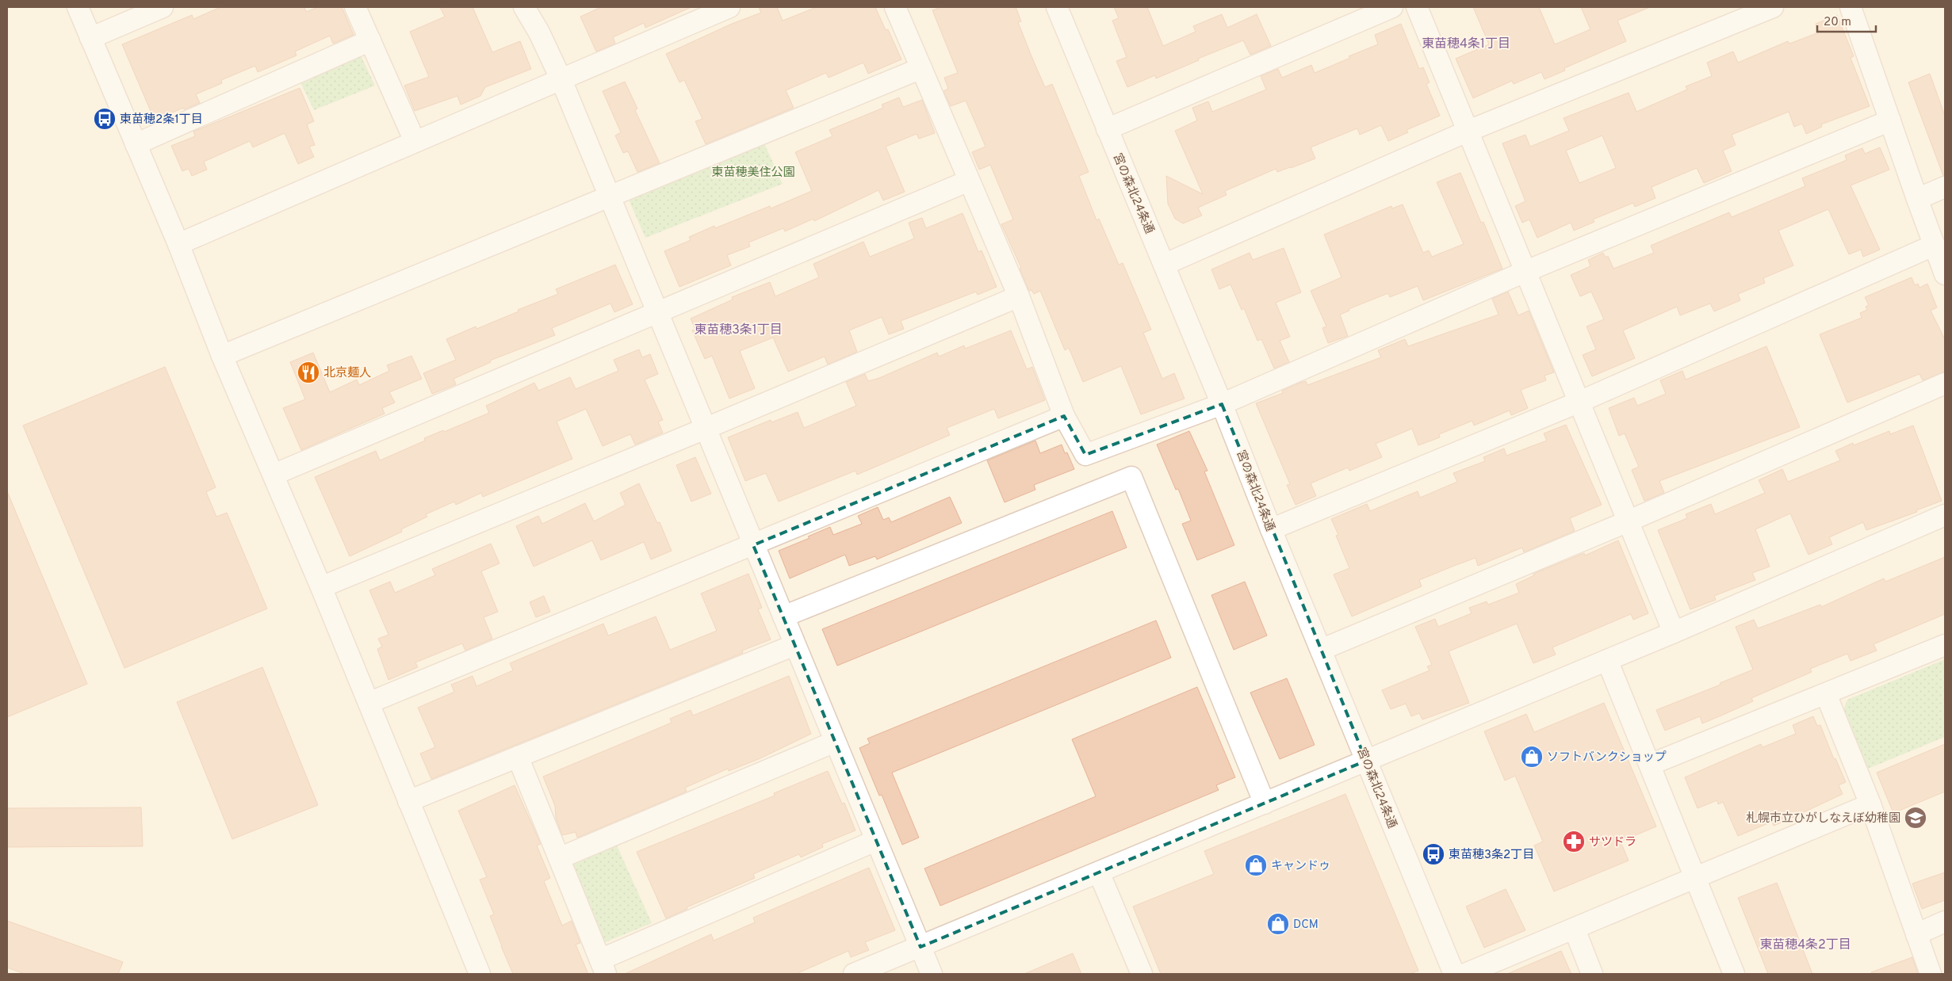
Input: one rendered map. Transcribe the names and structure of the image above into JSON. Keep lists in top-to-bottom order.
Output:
{
  "streets": {
    "street": ["宮の森北24条通"]
  },
  "districts": ["東苗穂4条1丁目", "東苗穂3条1丁目", "東苗穂4条2丁目"],
  "parks": ["東苗穂美住公園"],
  "places": {
    "bus stop": ["東苗穂2条1丁目", "東苗穂3条2丁目"],
    "restaurant": ["北京麺人"],
    "shop": ["ソフトバンクショップ", "キャンドゥ", "DCM"],
    "school or university": ["札幌市立ひがしなえぼ幼稚園"],
    "pharmacy": ["サツドラ"]
  },
  "scale_bar": "20 m"
}
